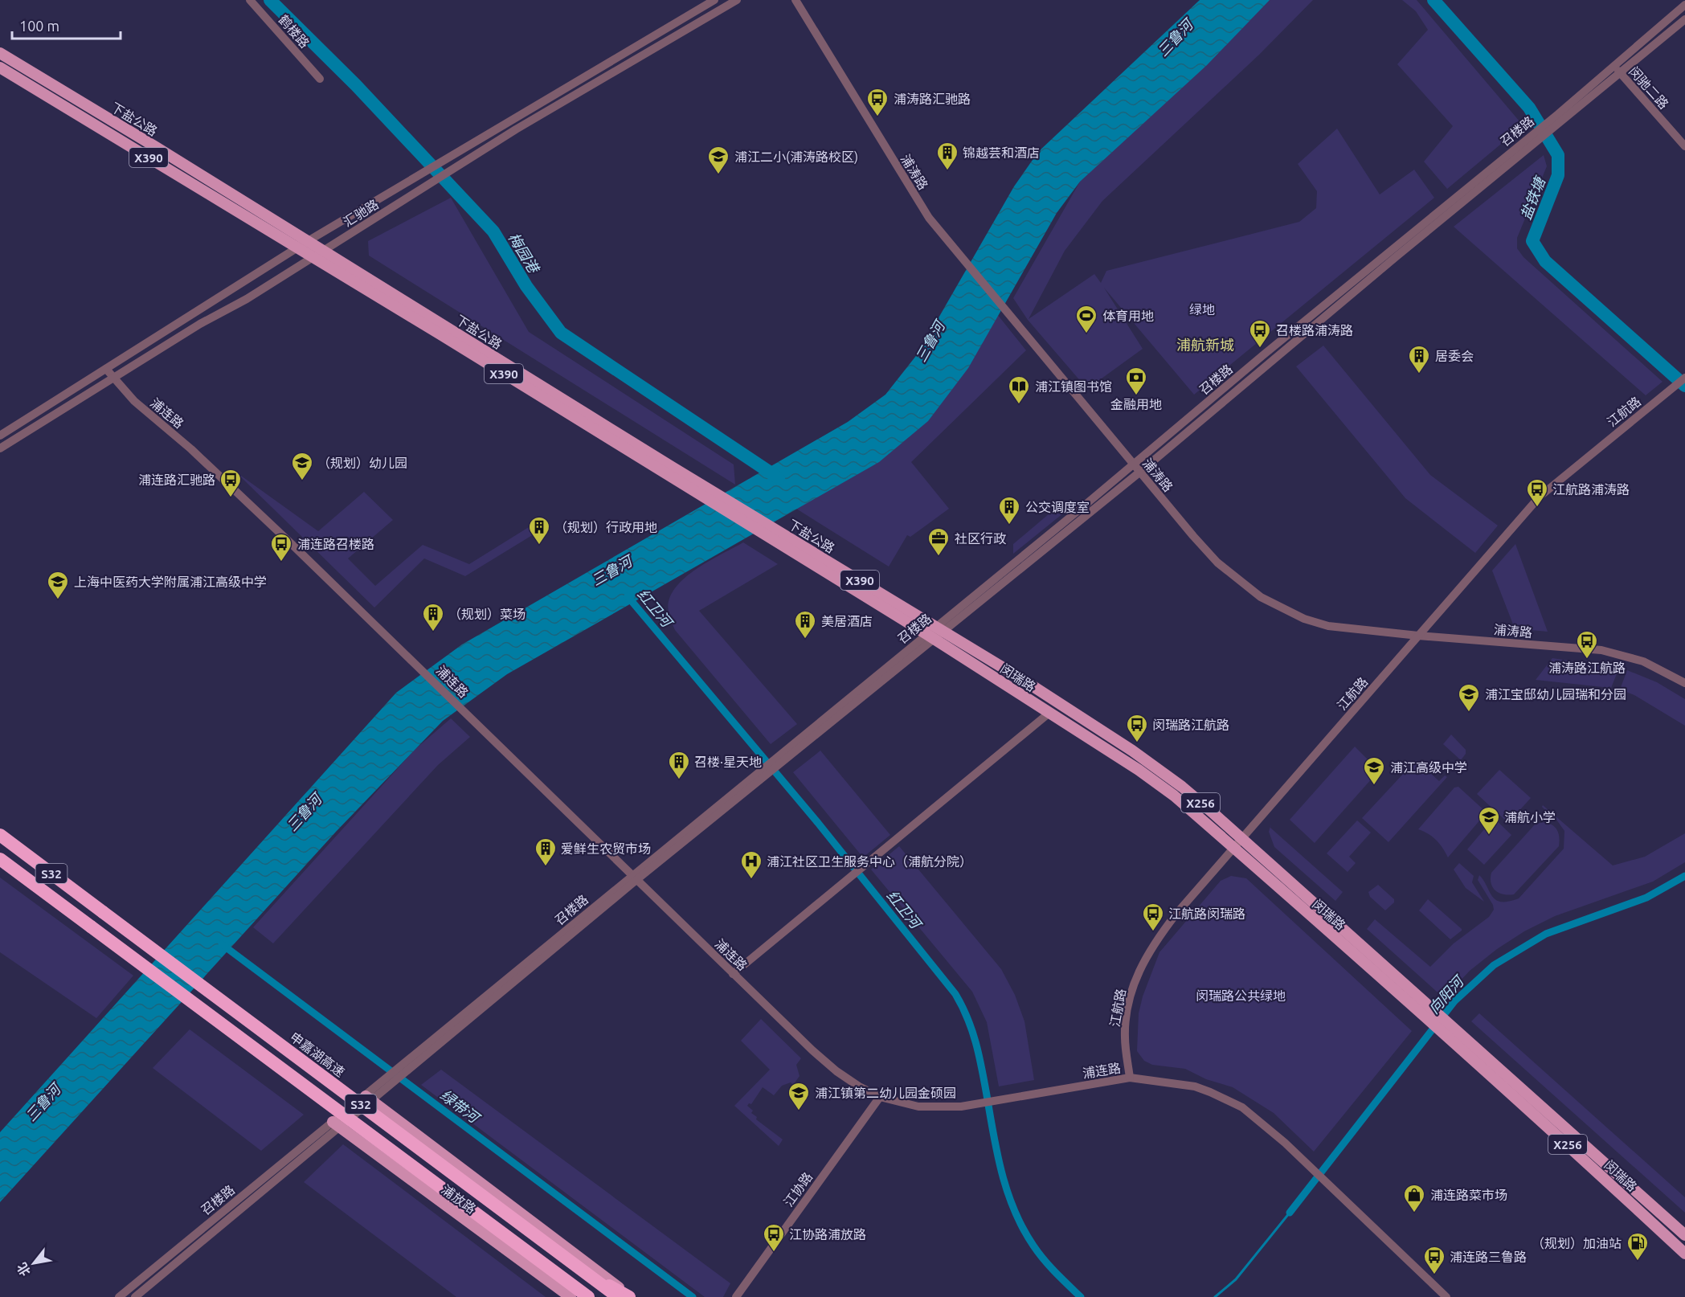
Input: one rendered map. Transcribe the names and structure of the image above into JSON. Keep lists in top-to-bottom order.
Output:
{
  "streets": {
    "highway": ["S32", "申嘉湖高速"],
    "main road": [
      "下盐公路",
      "X390",
      "闵瑞路",
      "X256",
      "浦放路"
    ],
    "street": [
      "鹤楼路",
      "闵驰二路",
      "召楼路",
      "浦涛路",
      "汇驰路",
      "江航路",
      "浦连路",
      "江协路"
    ]
  },
  "crossings": [
    ["闵驰二路", "召楼路"],
    ["下盐公路", "召楼路"],
    ["下盐公路", "汇驰路"],
    ["下盐公路", "闵瑞路"],
    ["召楼路", "浦涛路"],
    ["召楼路", "浦连路"],
    ["召楼路", "闵瑞路"],
    ["召楼路", "浦放路"],
    ["浦涛路", "江航路"],
    ["汇驰路", "浦连路"],
    ["江航路", "浦连路"],
    ["江航路", "闵瑞路"],
    ["浦连路", "江协路"]
  ],
  "districts": ["浦航新城"],
  "water": [
    "三鲁河",
    "盐铁塘",
    "梅园港",
    "红卫河",
    "向阳河",
    "绿带河"
  ],
  "parks": ["绿地", "闵瑞路公共绿地"],
  "places": {
    "bus stop": [
      "浦涛路汇驰路",
      "召楼路浦涛路",
      "浦连路汇驰路",
      "江航路浦涛路",
      "浦连路召楼路",
      "浦涛路江航路",
      "闵瑞路江航路",
      "江航路闵瑞路",
      "江协路浦放路",
      "浦连路三鲁路"
    ],
    "building": [
      "锦越芸和酒店",
      "居委会",
      "公交调度室",
      "（规划）行政用地",
      "（规划）菜场",
      "美居酒店",
      "召楼·星天地",
      "爱鲜生农贸市场"
    ],
    "school or university": [
      "浦江二小(浦涛路校区)",
      "（规划）幼儿园",
      "上海中医药大学附属浦江高级中学",
      "浦江宝邸幼儿园瑞和分园",
      "浦江高级中学",
      "浦航小学",
      "浦江镇第二幼儿园金硕园"
    ],
    "sports": ["体育用地"],
    "bank": ["金融用地"],
    "library": ["浦江镇图书馆"],
    "office": ["社区行政"],
    "hospital": ["浦江社区卫生服务中心（浦航分院）"],
    "shop": ["浦连路菜市场"],
    "fuel station": ["（规划）加油站"]
  },
  "scale_bar": "100 m",
  "north": "bottom left"
}
